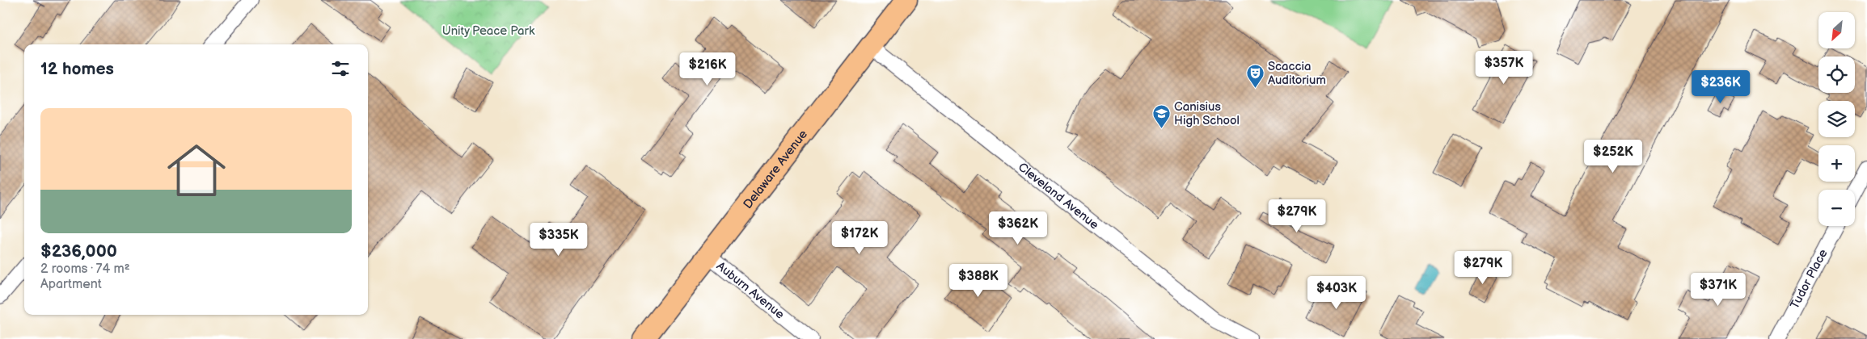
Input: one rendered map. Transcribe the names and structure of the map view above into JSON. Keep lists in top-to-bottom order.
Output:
{
  "streets": {
    "main road": ["Delaware Avenue"],
    "street": ["Cleveland Avenue", "Tudor Place", "Auburn Avenue"]
  },
  "crossings": [
    ["Delaware Avenue", "Cleveland Avenue"],
    ["Delaware Avenue", "Auburn Avenue"]
  ],
  "parks": ["Unity Peace Park"],
  "places": {
    "theatre": ["Scaccia Auditorium"],
    "school or university": ["Canisius High School"]
  },
  "north": "bottom left",
  "page": {
    "map_buttons": ["+", "−"],
    "heading": "12 homes",
    "price": [
      "$357K",
      "$216K",
      "$236K",
      "$252K",
      "$279K",
      "$362K",
      "$172K",
      "$335K",
      "$279K",
      "$388K",
      "$371K",
      "$403K"
    ],
    "list": [
      {
        "name": "$236,000",
        "note": "2 rooms · 74 m² · Apartment"
      }
    ]
  }
}
